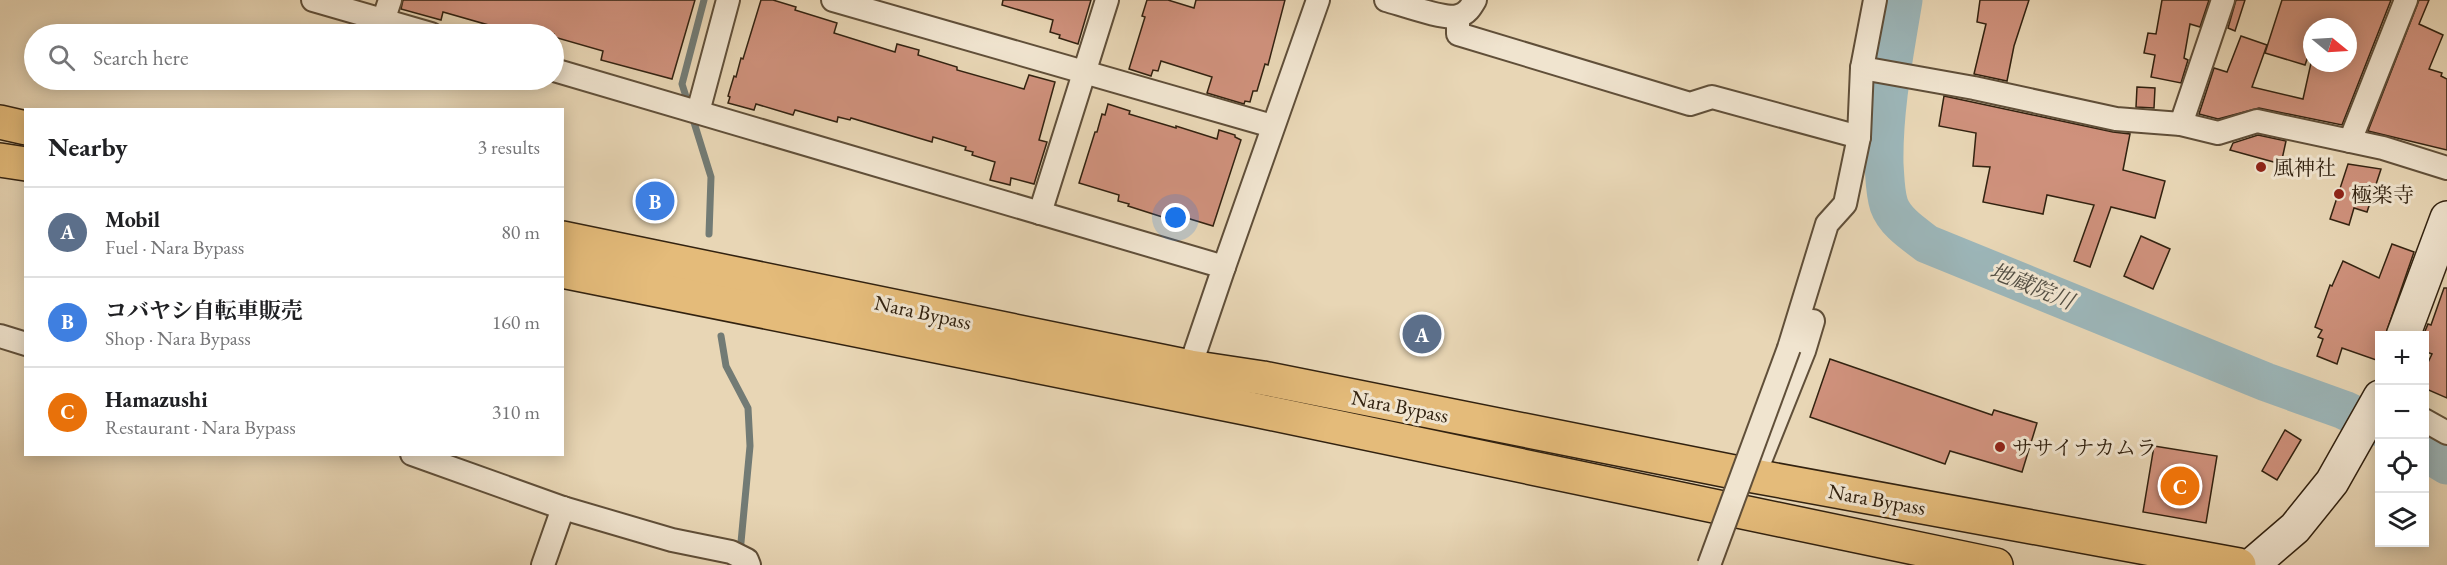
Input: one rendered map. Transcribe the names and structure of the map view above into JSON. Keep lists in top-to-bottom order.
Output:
{
  "streets": {
    "highway": ["Nara Bypass"]
  },
  "water": ["地蔵院川"],
  "places": ["風神社", "極楽寺", "ササイナカムラ"],
  "north": "right",
  "page": {
    "search": "Search here",
    "heading": ["Nearby", "3 results"],
    "pins": ["B", "A", "C"],
    "list": [
      {
        "mark": "A",
        "name": "Mobil",
        "note": "Fuel · Nara Bypass",
        "value": "80 m"
      },
      {
        "mark": "B",
        "name": "コバヤシ自転車販売",
        "note": "Shop · Nara Bypass",
        "value": "160 m"
      },
      {
        "mark": "C",
        "name": "Hamazushi",
        "note": "Restaurant · Nara Bypass",
        "value": "310 m"
      }
    ],
    "map_buttons": ["+", "−"]
  }
}
